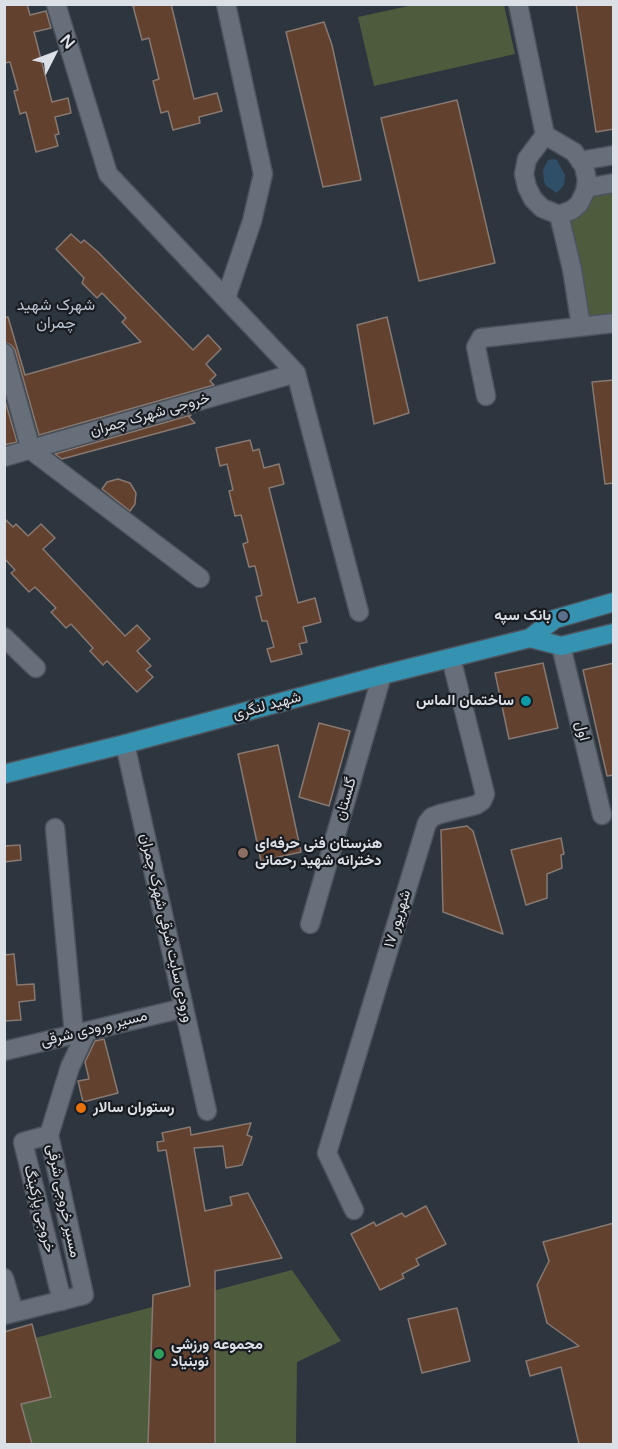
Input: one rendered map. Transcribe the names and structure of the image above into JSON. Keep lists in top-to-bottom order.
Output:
{
  "streets": {
    "main road": ["شهید لنگری"],
    "street": [
      "خروجی شهرک چمران",
      "اول",
      "گلستان",
      "۱۷ شهریور",
      "ورودی سایت شرقی شهرک چمران",
      "مسیر ورودی شرقی",
      "مسیر خروجی شرقی",
      "خروجی پارکینگ"
    ]
  },
  "crossings": [
    ["شهید لنگری", "اول"],
    ["شهید لنگری", "گلستان"],
    ["شهید لنگری", "۱۷ شهریور"],
    ["شهید لنگری", "ورودی سایت شرقی شهرک چمران"],
    ["ورودی سایت شرقی شهرک چمران", "مسیر ورودی شرقی"],
    ["مسیر ورودی شرقی", "مسیر خروجی شرقی"],
    ["مسیر خروجی شرقی", "خروجی پارکینگ"]
  ],
  "districts": ["شهرک شهید چمران"],
  "places": [
    "بانک سپه",
    "ساختمان الماس",
    "هنرستان فنی حرفه‌ای دخترانه شهید رحمانی",
    "رستوران سالار",
    "مجموعه ورزشی نوبنیاد"
  ],
  "north": "top right"
}
